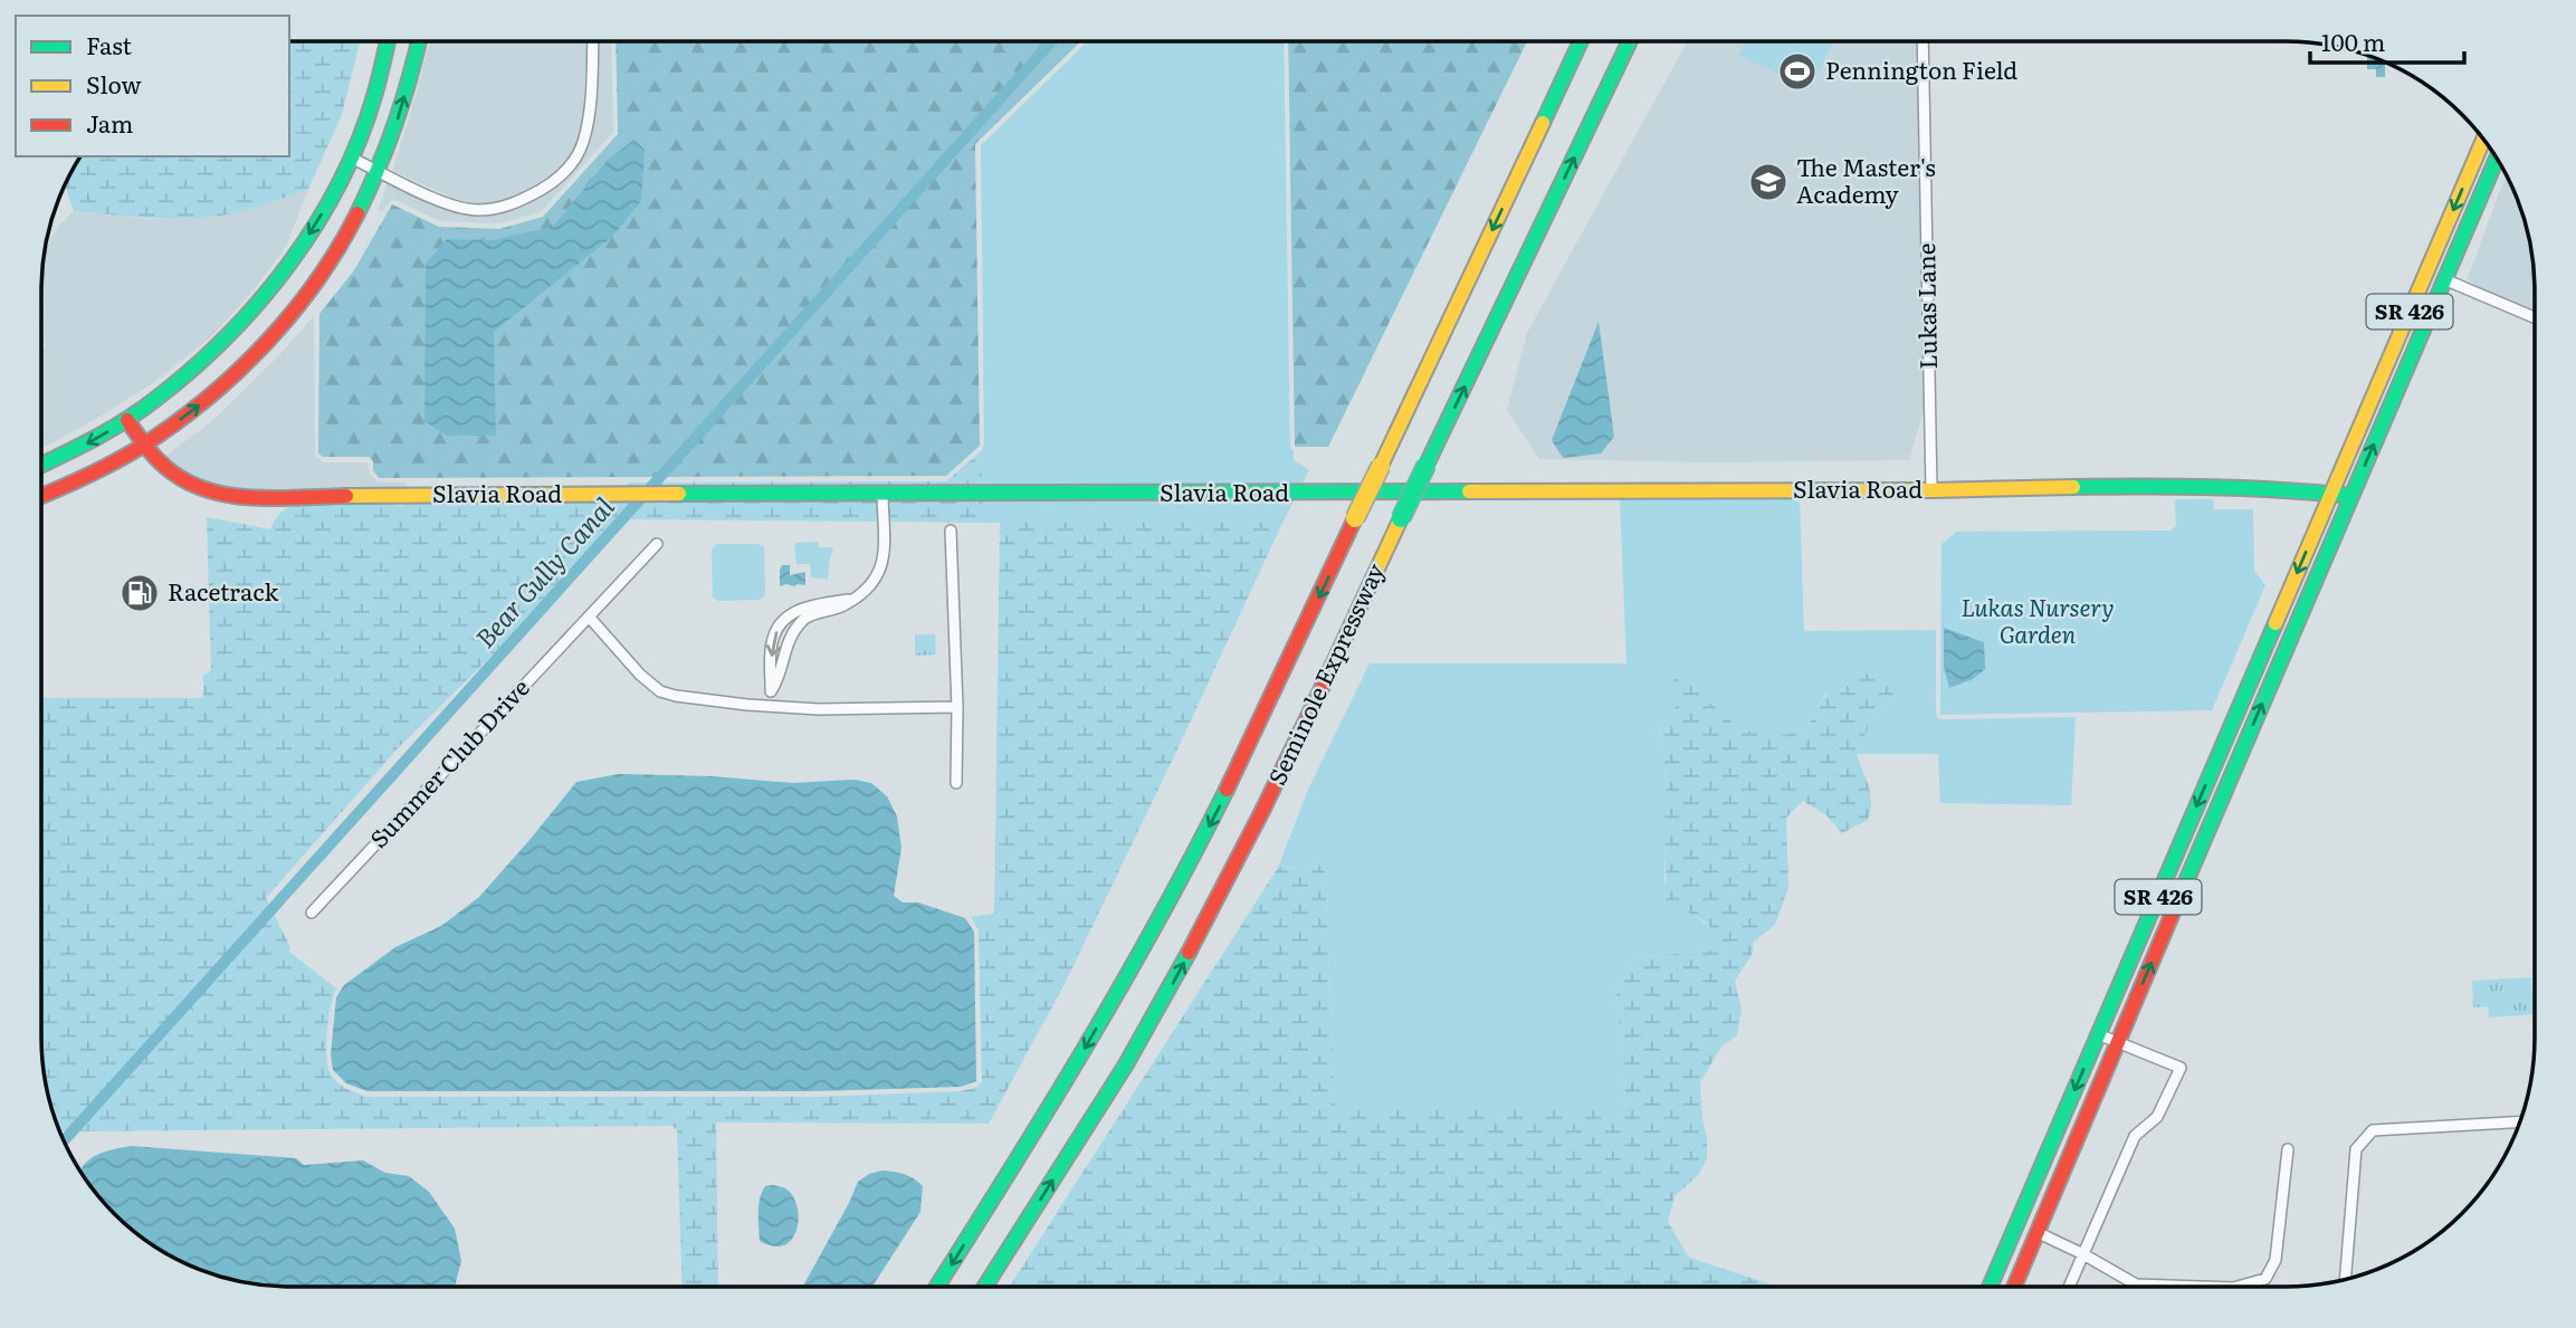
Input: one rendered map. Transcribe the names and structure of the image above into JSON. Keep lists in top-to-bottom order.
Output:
{
  "streets": {
    "main road": ["SR 426", "Slavia Road", "Seminole Expressway"],
    "street": ["Lukas Lane", "Summer Club Drive"]
  },
  "crossings": [
    ["Lukas Lane", "Slavia Road"],
    ["SR 426", "Slavia Road"]
  ],
  "water": ["Bear Gully Canal"],
  "parks": ["Lukas Nursery Garden"],
  "places": {
    "sports": ["Pennington Field"],
    "school or university": ["The Master's Academy"],
    "fuel station": ["Racetrack"]
  },
  "legend": ["Fast", "Slow", "Jam"],
  "scale_bar": "100 m"
}
